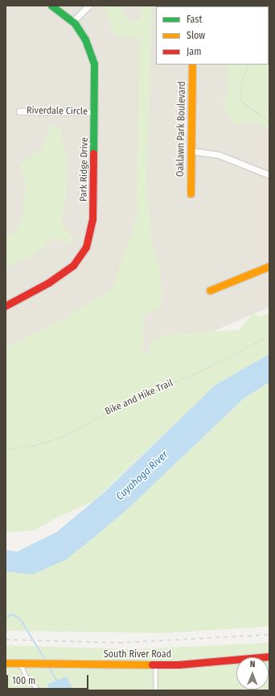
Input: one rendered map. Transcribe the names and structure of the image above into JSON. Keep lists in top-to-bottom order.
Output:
{
  "streets": {
    "street": [
      "Riverdale Circle",
      "Oaklawn Park Boulevard",
      "Park Ridge Drive",
      "South River Road"
    ],
    "path": ["Bike and Hike Trail"]
  },
  "crossings": [
    ["Riverdale Circle", "Park Ridge Drive"]
  ],
  "water": ["Cuyahoga River"],
  "legend": ["Fast", "Slow", "Jam"],
  "scale_bar": "100 m",
  "north": "top"
}
